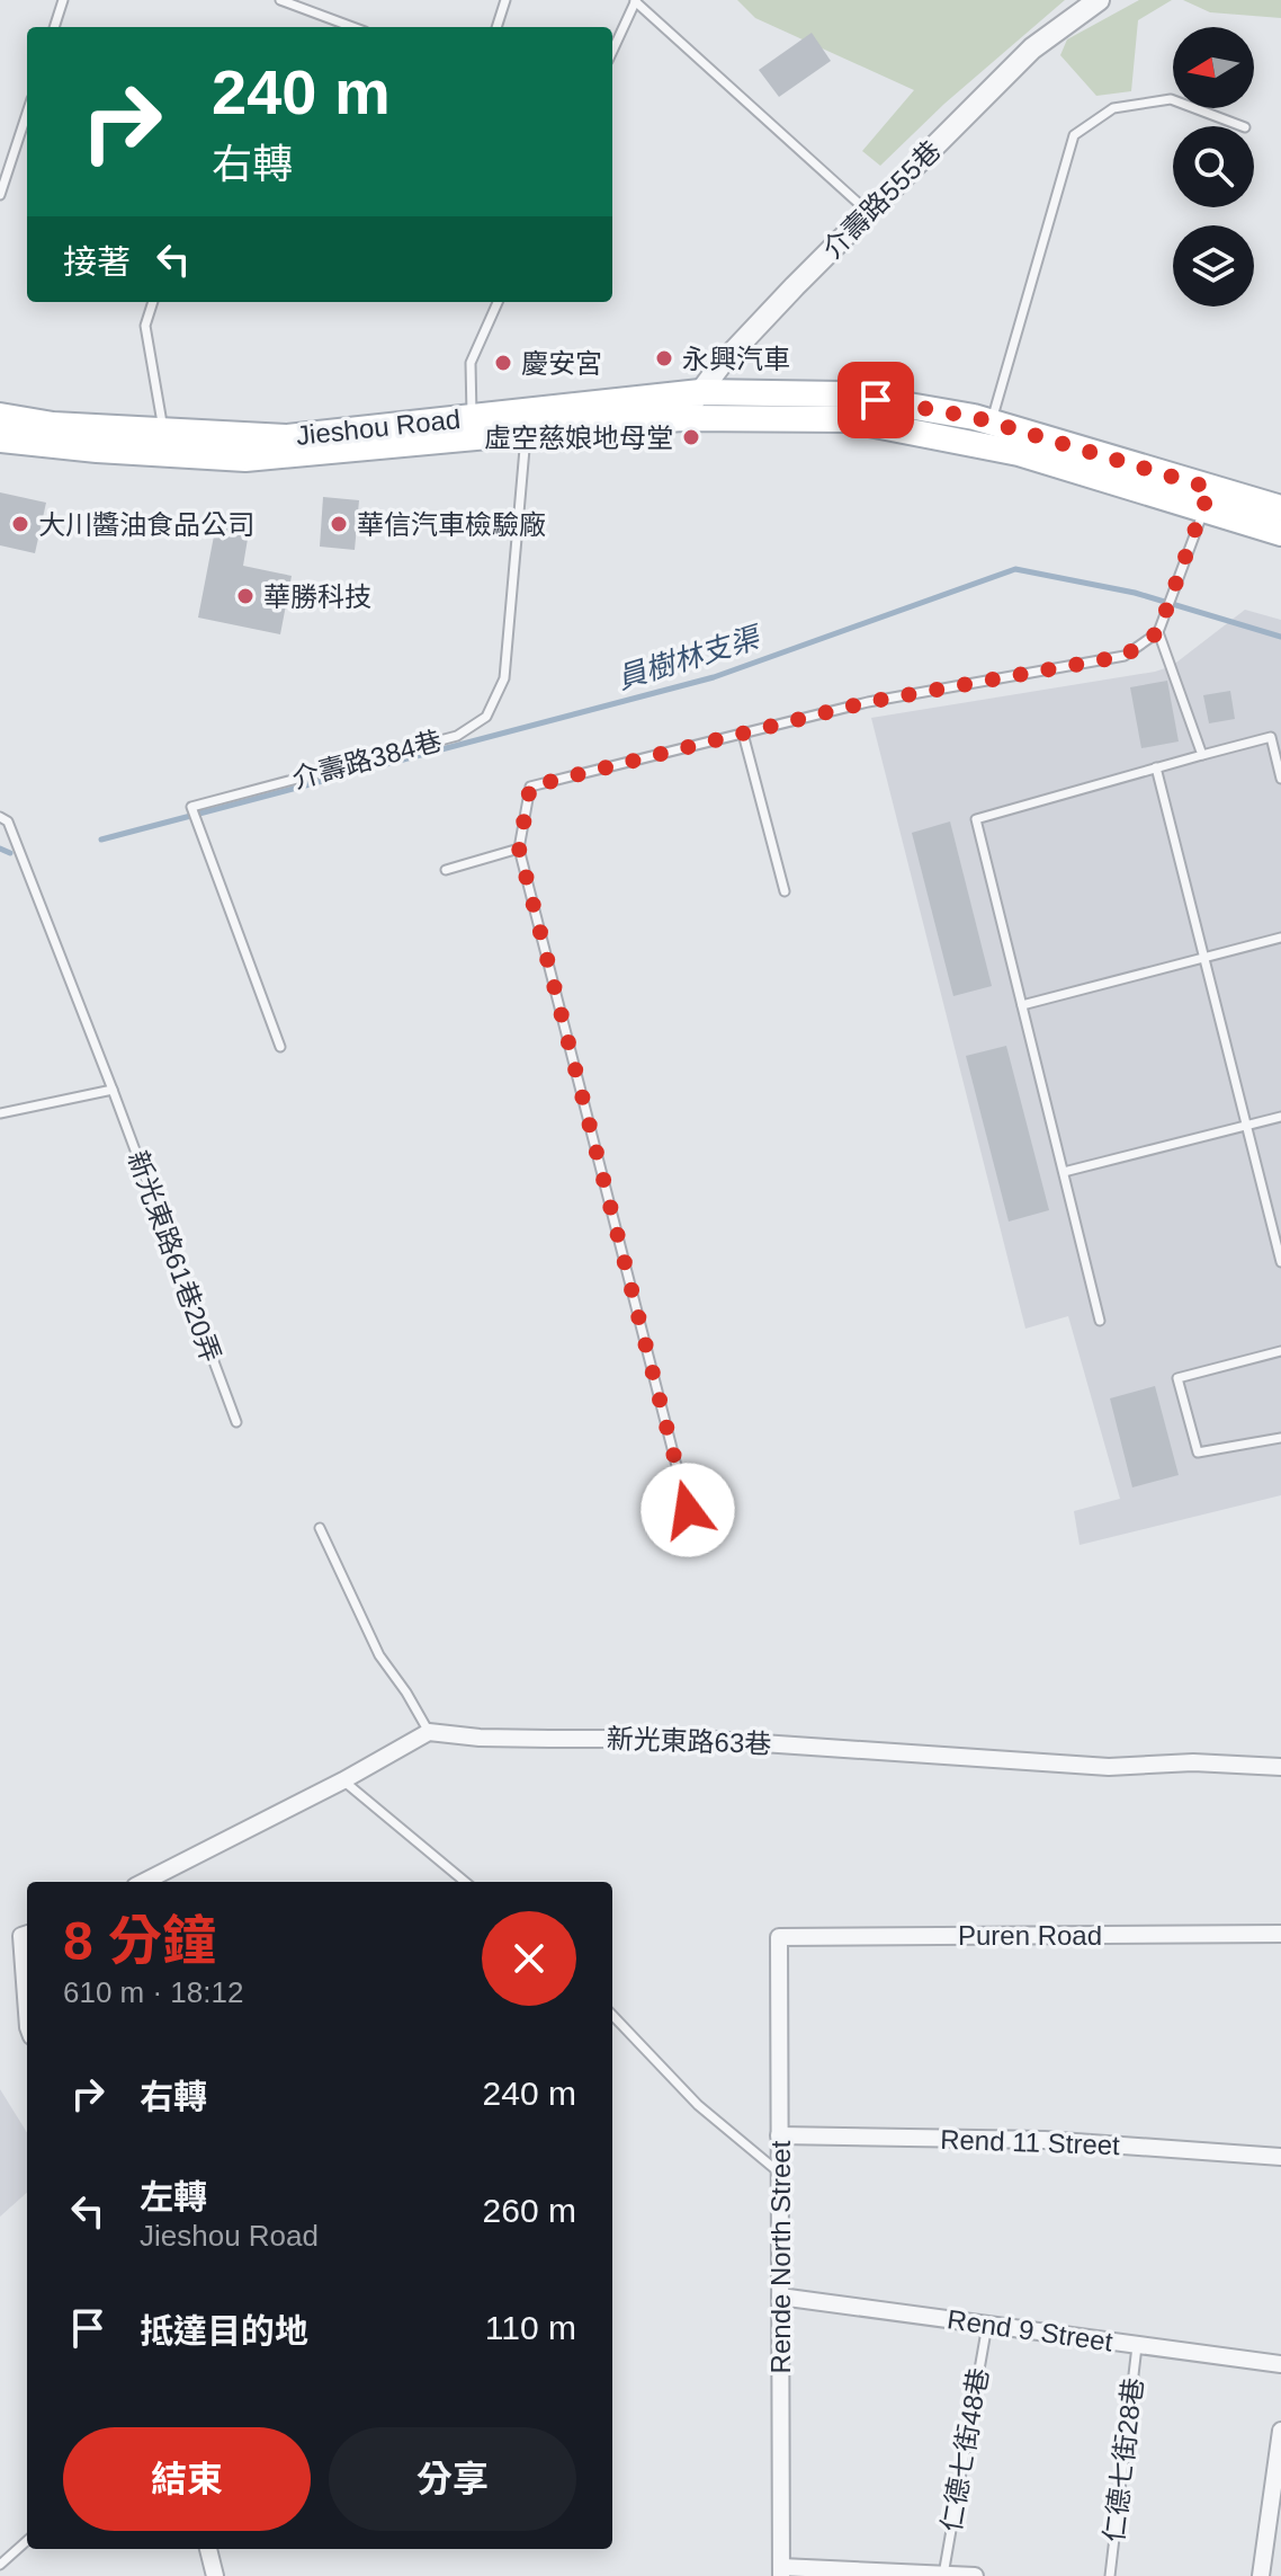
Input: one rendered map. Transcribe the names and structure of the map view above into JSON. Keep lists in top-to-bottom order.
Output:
{
  "streets": {
    "main road": ["Jieshou Road"],
    "street": [
      "介壽路555巷",
      "新光東路63巷",
      "Puren Road",
      "Rend 11 Street",
      "Rende North Street",
      "Rend 9 Street"
    ],
    "lane": [
      "介壽路384巷",
      "新光東路61巷20弄",
      "仁德七街48巷",
      "仁德七街28巷"
    ]
  },
  "crossings": [
    ["介壽路555巷", "Jieshou Road"],
    ["Jieshou Road", "介壽路384巷"],
    ["Puren Road", "Rende North Street"],
    ["Rend 11 Street", "Rende North Street"],
    ["Rende North Street", "Rend 9 Street"],
    ["Rend 9 Street", "仁德七街48巷"],
    ["Rend 9 Street", "仁德七街28巷"]
  ],
  "water": ["員樹林支渠"],
  "places": [
    "永興汽車",
    "慶安宮",
    "虛空慈娘地母堂",
    "大川醬油食品公司",
    "華信汽車檢驗廠",
    "華勝科技"
  ],
  "north": "left",
  "page": {
    "turn": ["240 m", "右轉"],
    "then": "接著",
    "heading": ["8 分鐘", "610 m · 18:12"],
    "list": [
      {
        "name": "右轉",
        "value": "240 m"
      },
      {
        "name": "左轉",
        "note": "Jieshou Road",
        "value": "260 m"
      },
      {
        "name": "抵達目的地",
        "value": "110 m"
      }
    ],
    "buttons": ["結束", "分享"]
  }
}
